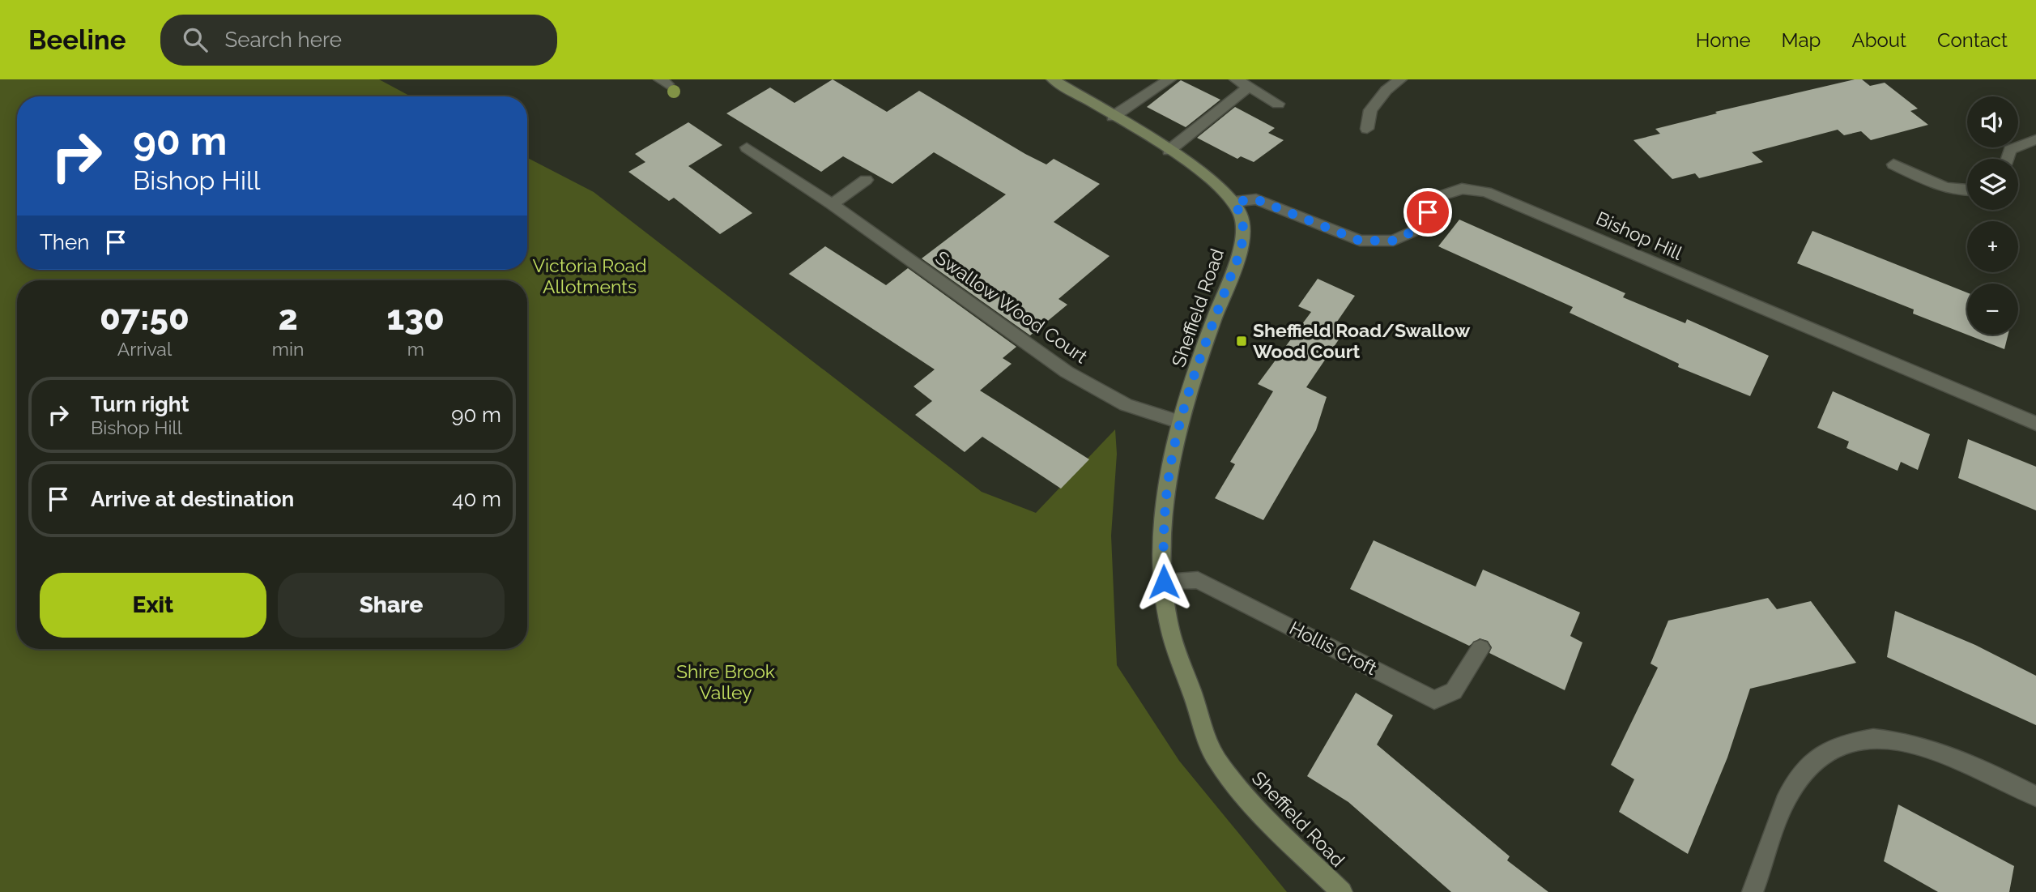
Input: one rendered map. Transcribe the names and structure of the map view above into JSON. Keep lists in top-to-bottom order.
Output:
{
  "streets": {
    "main road": ["Sheffield Road"],
    "street": ["Bishop Hill", "Swallow Wood Court", "Hollis Croft"]
  },
  "crossings": [
    ["Bishop Hill", "Sheffield Road"],
    ["Swallow Wood Court", "Sheffield Road"],
    ["Sheffield Road", "Hollis Croft"]
  ],
  "parks": ["Victoria Road Allotments", "Shire Brook Valley"],
  "places": {
    "transit": ["Sheffield Road/Swallow Wood Court"]
  },
  "page": {
    "header": "Beeline",
    "search": "Search here",
    "nav": [
      "Home",
      "Map",
      "About",
      "Contact"
    ],
    "map_buttons": ["+", "−"],
    "turn": ["90 m", "Bishop Hill"],
    "then": "Then",
    "eta": [
      "07:50",
      "Arrival",
      "2",
      "min",
      "130",
      "m"
    ],
    "list": [
      {
        "name": "Turn right",
        "note": "Bishop Hill",
        "value": "90 m"
      },
      {
        "name": "Arrive at destination",
        "value": "40 m"
      }
    ],
    "buttons": ["Exit", "Share"]
  }
}
